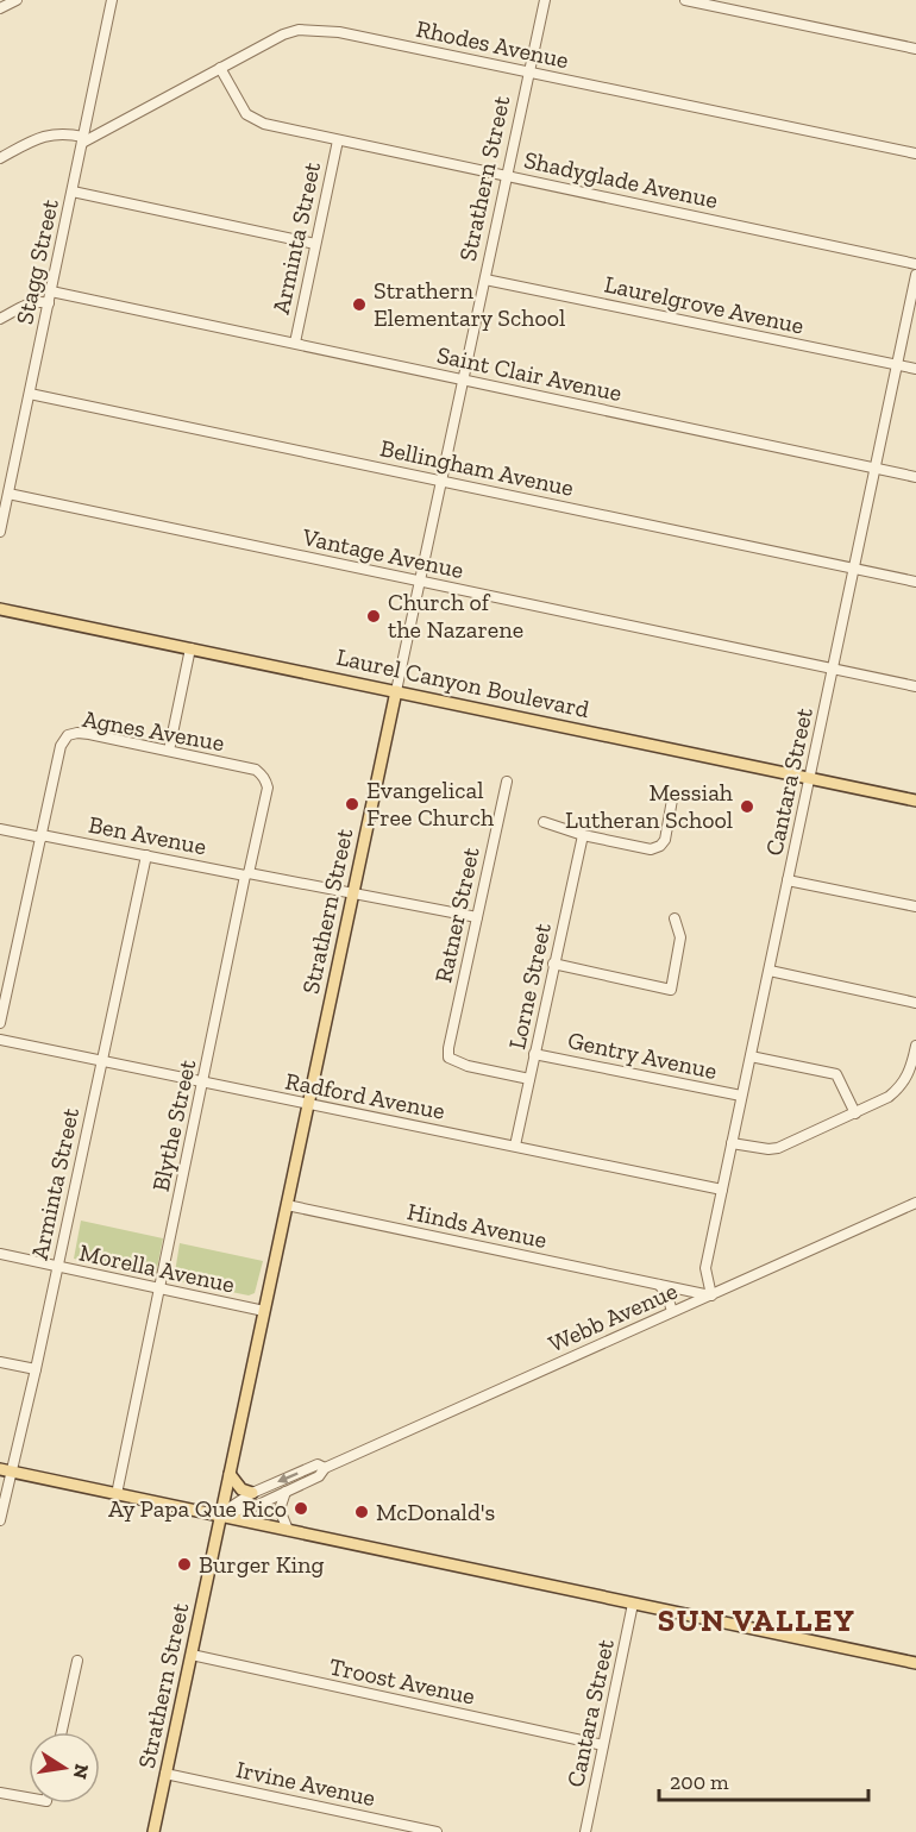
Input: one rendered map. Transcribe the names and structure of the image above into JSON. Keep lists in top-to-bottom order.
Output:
{
  "streets": {
    "main road": ["Strathern Street", "Laurel Canyon Boulevard"],
    "street": [
      "Rhodes Avenue",
      "Shadyglade Avenue",
      "Arminta Street",
      "Stagg Street",
      "Laurelgrove Avenue",
      "Saint Clair Avenue",
      "Bellingham Avenue",
      "Vantage Avenue",
      "Agnes Avenue",
      "Cantara Street",
      "Ben Avenue",
      "Ratner Street",
      "Lorne Street",
      "Gentry Avenue",
      "Radford Avenue",
      "Blythe Street",
      "Hinds Avenue",
      "Morella Avenue",
      "Webb Avenue",
      "Troost Avenue",
      "Irvine Avenue"
    ]
  },
  "crossings": [
    ["Rhodes Avenue", "Strathern Street"],
    ["Rhodes Avenue", "Shadyglade Avenue"],
    ["Rhodes Avenue", "Stagg Street"],
    ["Strathern Street", "Shadyglade Avenue"],
    ["Strathern Street", "Laurelgrove Avenue"],
    ["Strathern Street", "Saint Clair Avenue"],
    ["Strathern Street", "Bellingham Avenue"],
    ["Strathern Street", "Vantage Avenue"],
    ["Strathern Street", "Laurel Canyon Boulevard"],
    ["Strathern Street", "Ben Avenue"],
    ["Strathern Street", "Radford Avenue"],
    ["Strathern Street", "Hinds Avenue"],
    ["Strathern Street", "Morella Avenue"],
    ["Strathern Street", "Webb Avenue"],
    ["Strathern Street", "Troost Avenue"],
    ["Strathern Street", "Irvine Avenue"],
    ["Shadyglade Avenue", "Arminta Street"],
    ["Arminta Street", "Saint Clair Avenue"],
    ["Arminta Street", "Ben Avenue"],
    ["Arminta Street", "Radford Avenue"],
    ["Arminta Street", "Morella Avenue"],
    ["Stagg Street", "Saint Clair Avenue"],
    ["Stagg Street", "Bellingham Avenue"],
    ["Stagg Street", "Vantage Avenue"],
    ["Laurelgrove Avenue", "Cantara Street"],
    ["Saint Clair Avenue", "Cantara Street"],
    ["Bellingham Avenue", "Cantara Street"],
    ["Vantage Avenue", "Cantara Street"],
    ["Laurel Canyon Boulevard", "Cantara Street"],
    ["Agnes Avenue", "Ben Avenue"],
    ["Agnes Avenue", "Blythe Street"],
    ["Cantara Street", "Gentry Avenue"],
    ["Cantara Street", "Radford Avenue"],
    ["Cantara Street", "Hinds Avenue"],
    ["Cantara Street", "Webb Avenue"],
    ["Cantara Street", "Troost Avenue"],
    ["Ben Avenue", "Ratner Street"],
    ["Ben Avenue", "Blythe Street"],
    ["Ratner Street", "Lorne Street"],
    ["Lorne Street", "Gentry Avenue"],
    ["Lorne Street", "Radford Avenue"],
    ["Radford Avenue", "Blythe Street"],
    ["Blythe Street", "Morella Avenue"],
    ["Hinds Avenue", "Webb Avenue"]
  ],
  "districts": ["SUN VALLEY"],
  "places": [
    "Strathern Elementary School",
    "Church of the Nazarene",
    "Evangelical Free Church",
    "Messiah Lutheran School",
    "Ay Papa Que Rico",
    "McDonald's",
    "Burger King"
  ],
  "scale_bar": "200 m",
  "north": "right"
}
